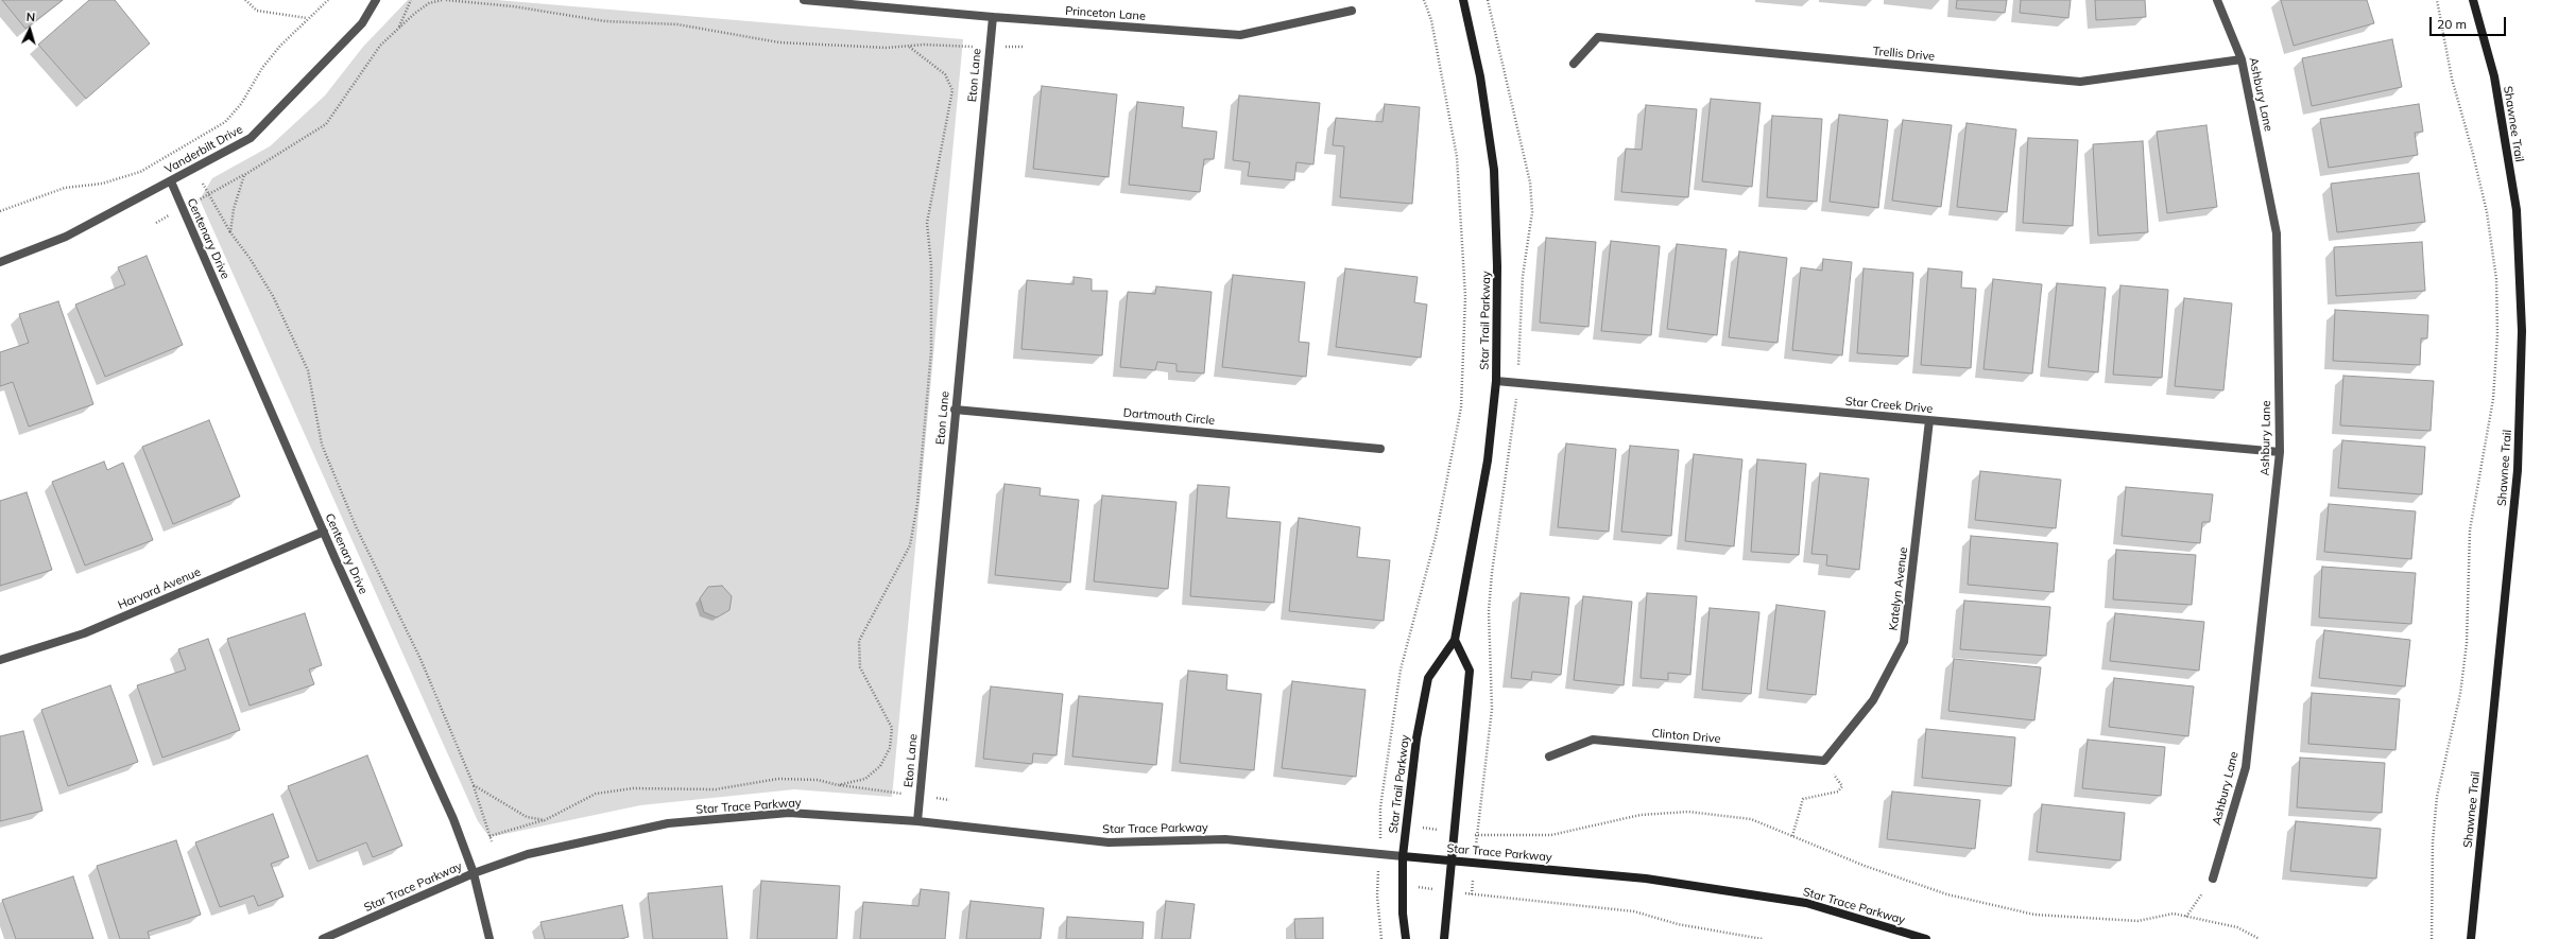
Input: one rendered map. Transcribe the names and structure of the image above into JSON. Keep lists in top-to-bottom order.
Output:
{
  "streets": {
    "street": [
      "Princeton Lane",
      "Trellis Drive",
      "Eton Lane",
      "Ashbury Lane",
      "Shawnee Trail",
      "Vanderbilt Drive",
      "Centenary Drive",
      "Star Trail Parkway",
      "Star Creek Drive",
      "Dartmouth Circle",
      "Harvard Avenue",
      "Katelyn Avenue",
      "Clinton Drive",
      "Star Trace Parkway"
    ]
  },
  "crossings": [
    ["Princeton Lane", "Eton Lane"],
    ["Trellis Drive", "Ashbury Lane"],
    ["Eton Lane", "Dartmouth Circle"],
    ["Eton Lane", "Star Trace Parkway"],
    ["Ashbury Lane", "Star Creek Drive"],
    ["Vanderbilt Drive", "Centenary Drive"],
    ["Centenary Drive", "Harvard Avenue"],
    ["Centenary Drive", "Star Trace Parkway"],
    ["Star Trail Parkway", "Star Creek Drive"],
    ["Star Trail Parkway", "Star Trace Parkway"],
    ["Star Creek Drive", "Katelyn Avenue"],
    ["Katelyn Avenue", "Clinton Drive"]
  ],
  "scale_bar": "20 m",
  "north": "top"
}
